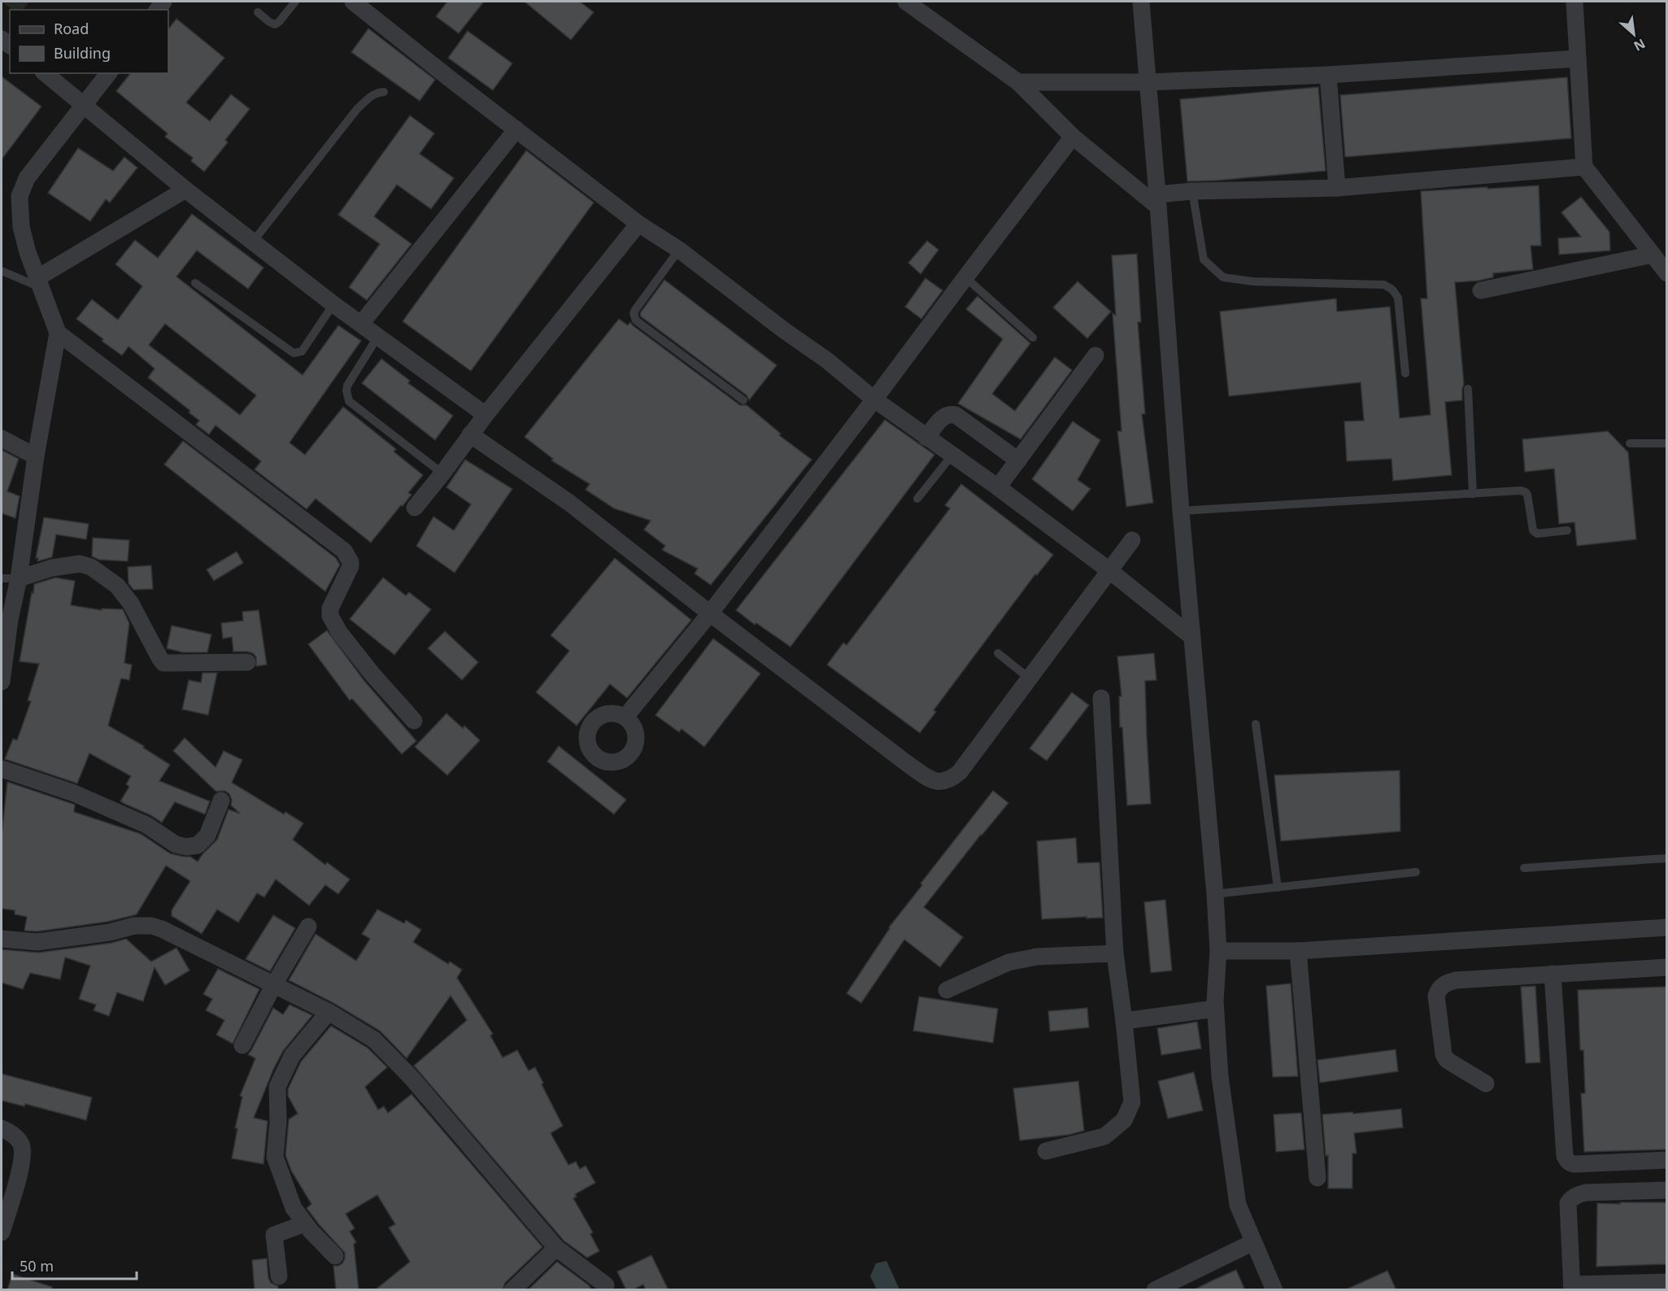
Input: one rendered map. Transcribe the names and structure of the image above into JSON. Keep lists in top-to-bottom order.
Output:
{
  "legend": ["Road", "Building"],
  "scale_bar": "50 m",
  "north": "bottom right"
}
